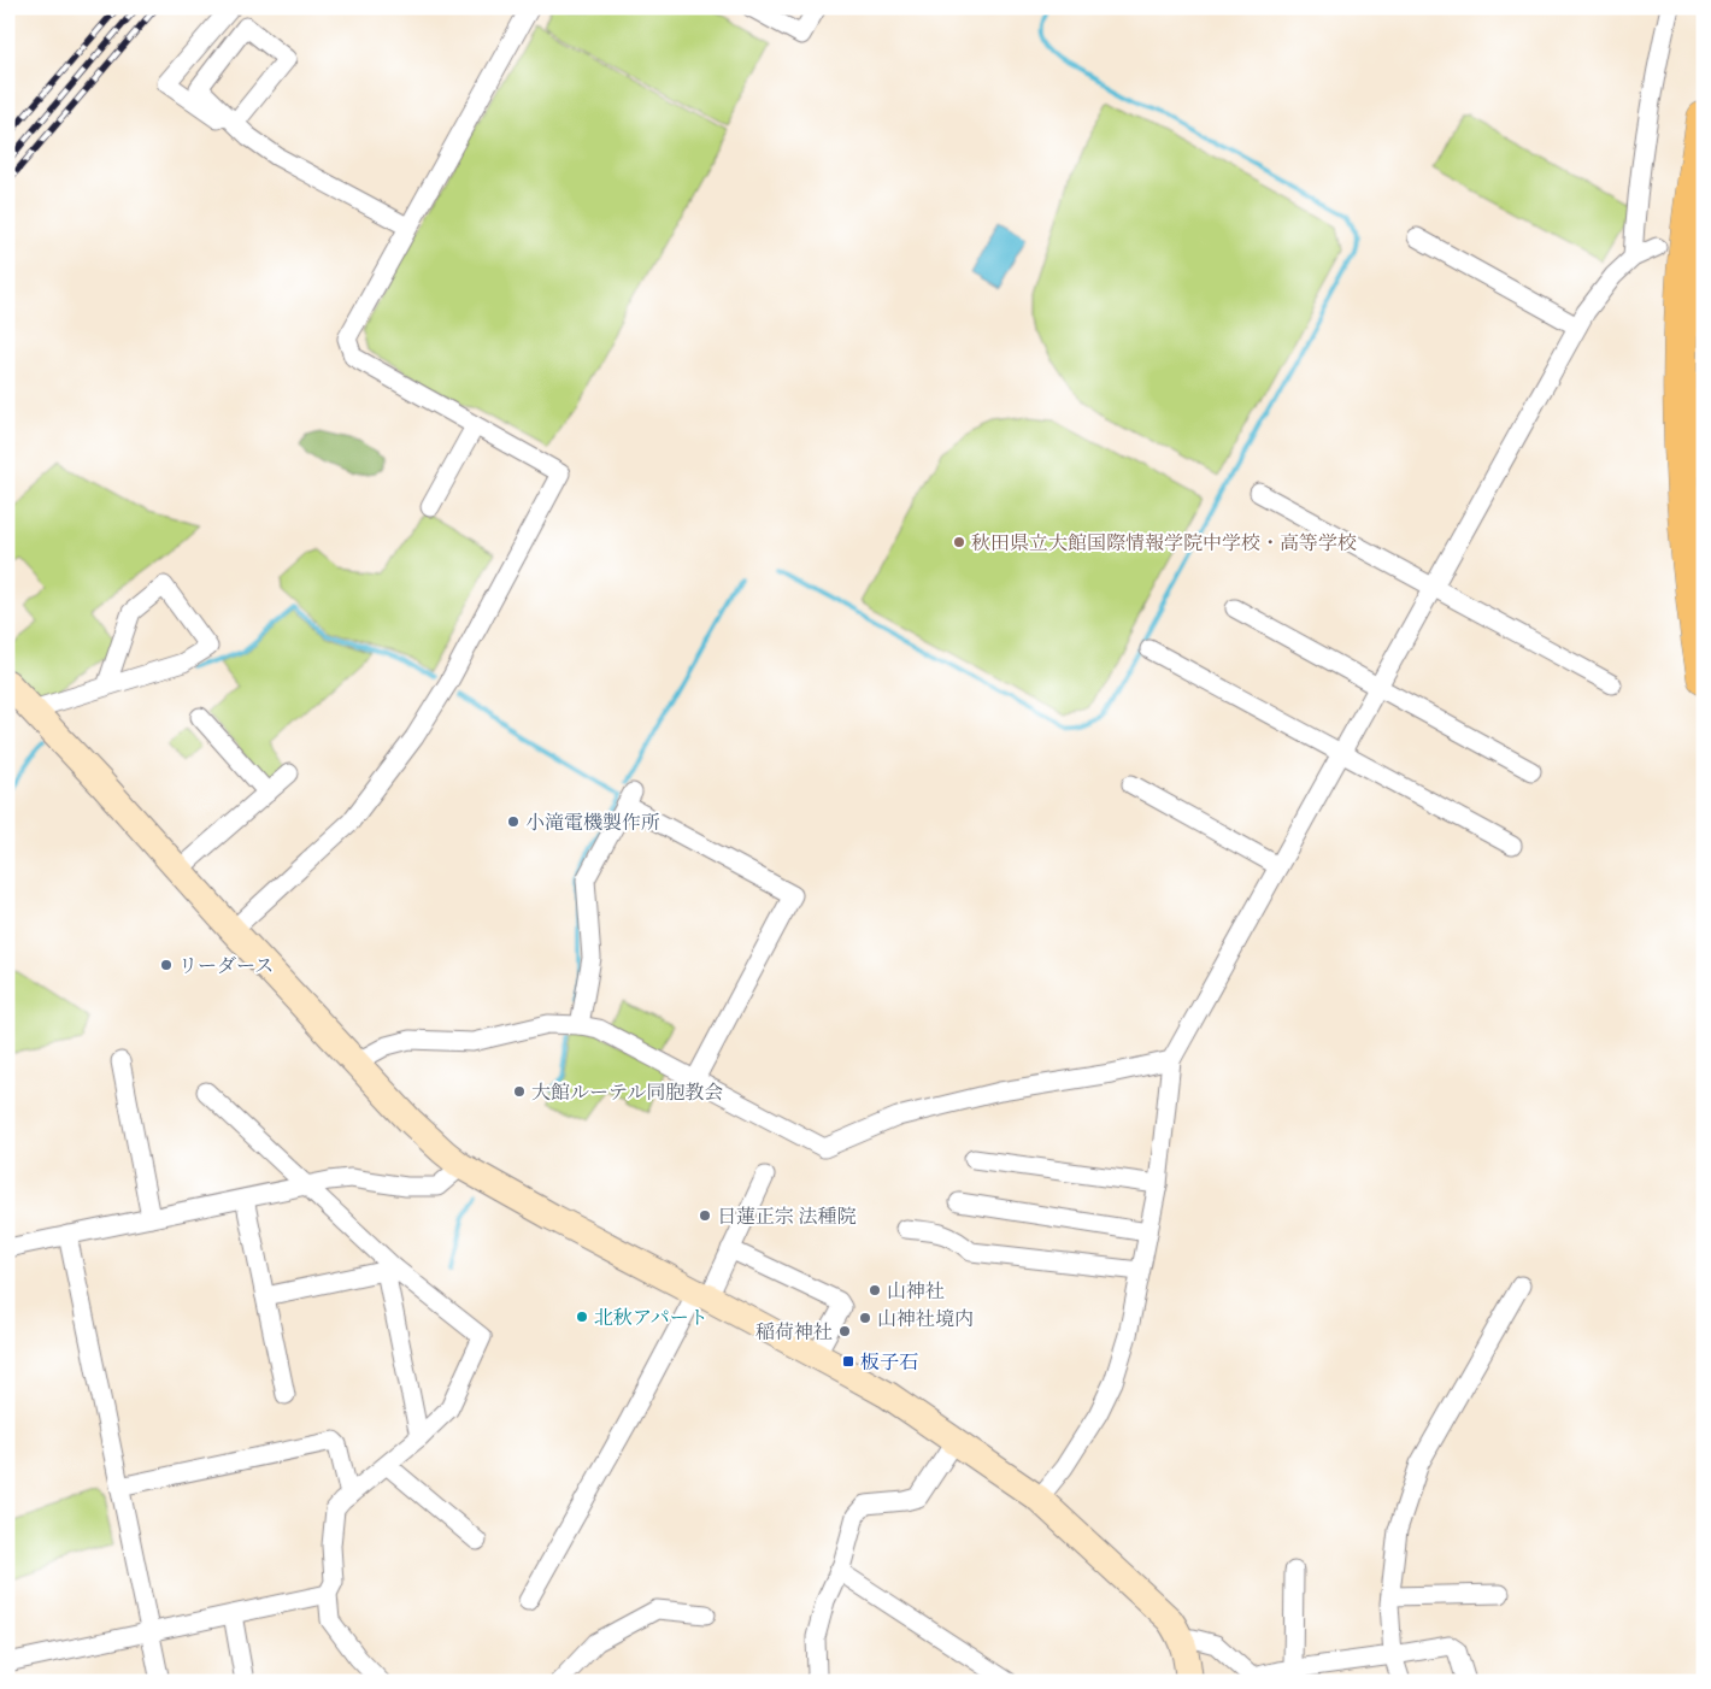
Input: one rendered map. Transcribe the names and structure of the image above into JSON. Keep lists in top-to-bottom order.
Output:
{
  "places": {
    "other": [
      "秋田県立大館国際情報学院中学校・高等学校",
      "小滝電機製作所",
      "リーダース",
      "大館ルーテル同胞教会",
      "日蓮正宗 法種院",
      "山神社",
      "北秋アパート",
      "山神社境内",
      "稲荷神社"
    ],
    "transit": ["板子石"]
  }
}
